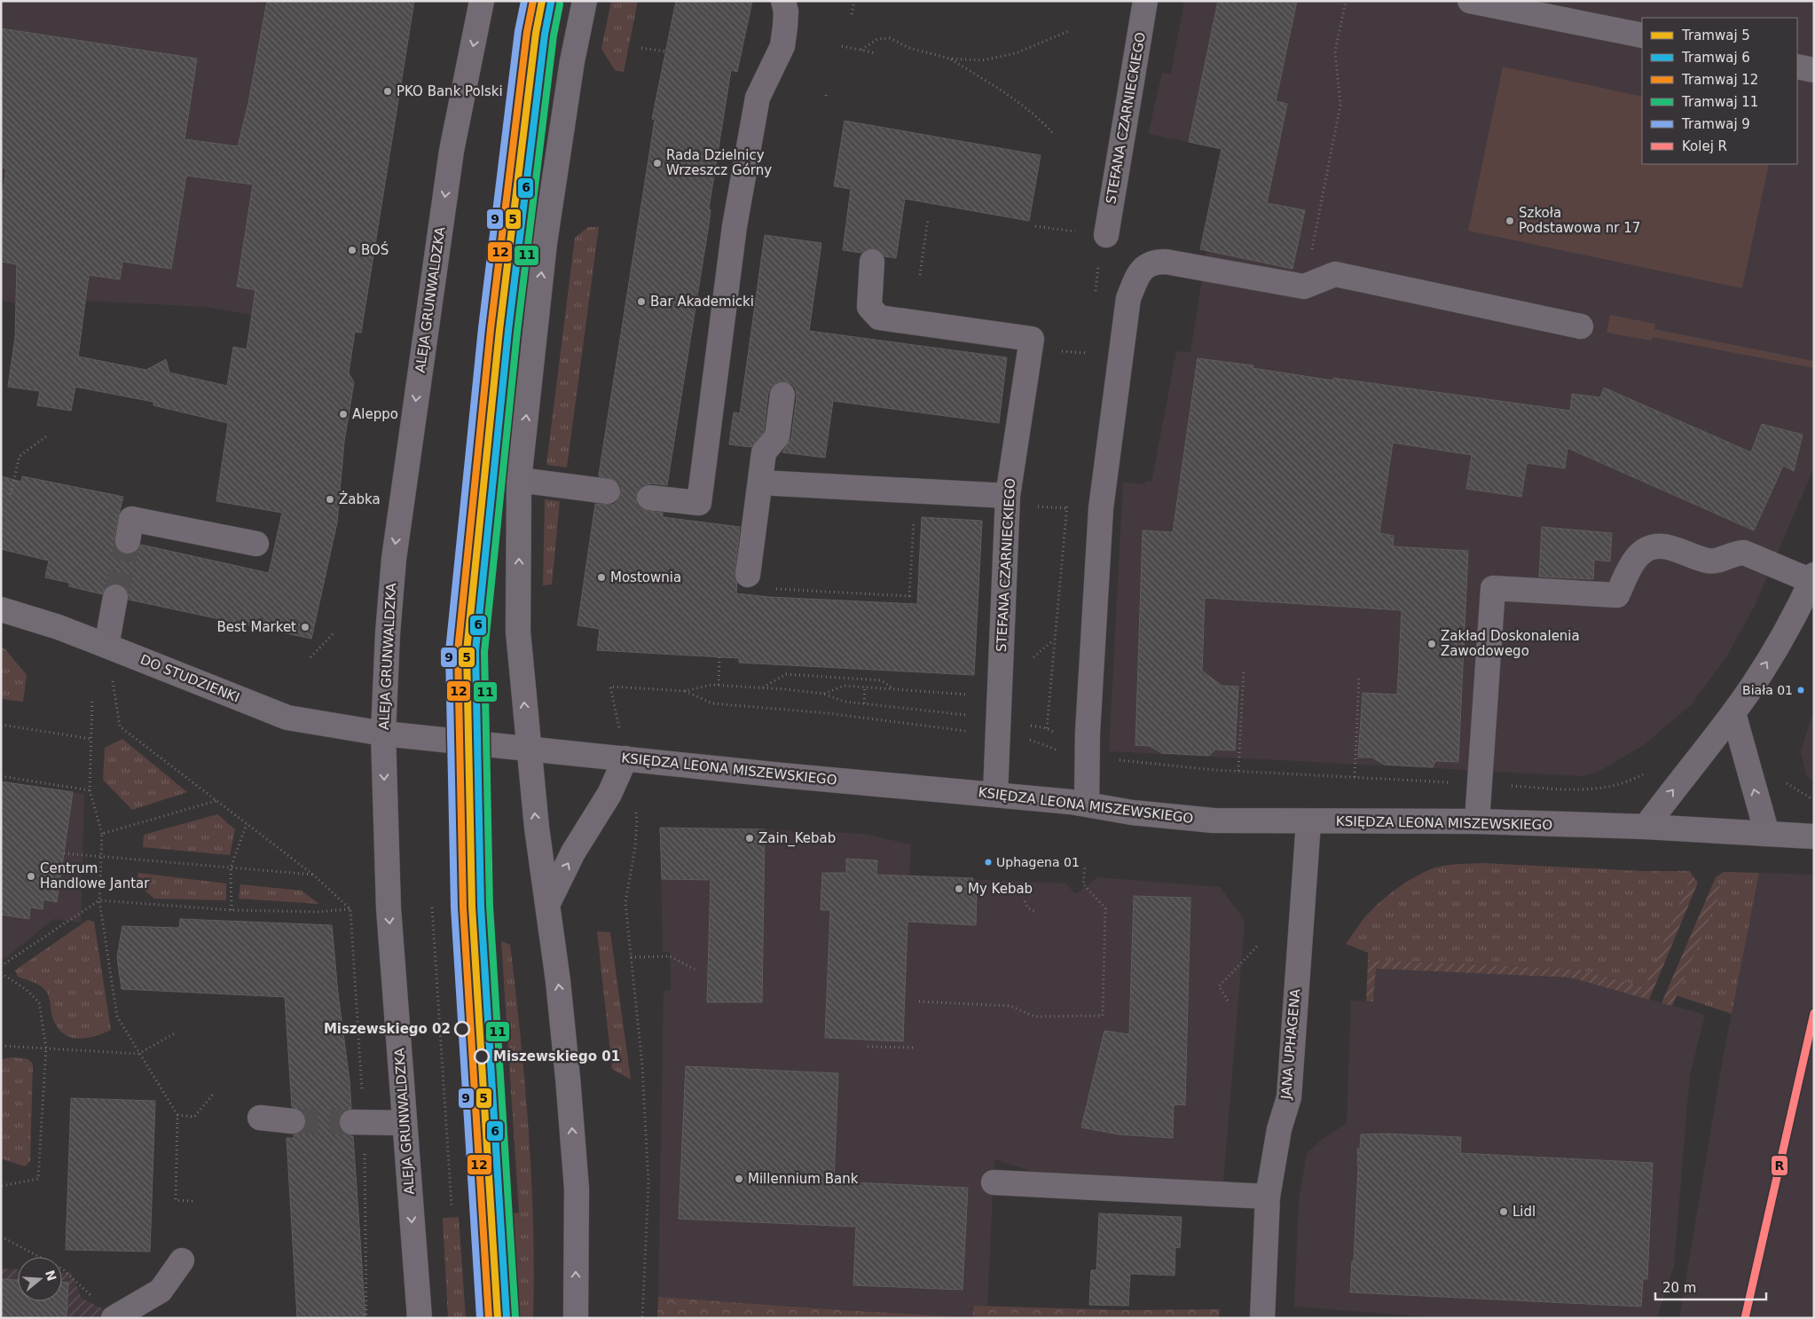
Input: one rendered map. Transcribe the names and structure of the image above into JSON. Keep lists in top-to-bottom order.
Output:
{
  "streets": {
    "main road": ["ALEJA GRUNWALDZKA", "DO STUDZIENKI", "KSIĘDZA LEONA MISZEWSKIEGO"],
    "street": ["STEFANA CZARNIECKIEGO", "JANA UPHAGENA"]
  },
  "crossings": [
    ["STEFANA CZARNIECKIEGO", "KSIĘDZA LEONA MISZEWSKIEGO"],
    ["ALEJA GRUNWALDZKA", "DO STUDZIENKI"],
    ["DO STUDZIENKI", "KSIĘDZA LEONA MISZEWSKIEGO"],
    ["KSIĘDZA LEONA MISZEWSKIEGO", "JANA UPHAGENA"]
  ],
  "places": [
    "PKO Bank Polski",
    "Rada Dzielnicy Wrzeszcz Górny",
    "Szkoła Podstawowa nr 17",
    "BOŚ",
    "Bar Akademicki",
    "Aleppo",
    "Żabka",
    "Mostownia",
    "Best Market",
    "Zakład Doskonalenia Zawodowego",
    "Biała 01",
    "Zain_Kebab",
    "Uphagena 01",
    "Centrum Handlowe Jantar",
    "My Kebab",
    "Miszewskiego 02",
    "Miszewskiego 01",
    "Millennium Bank",
    "Lidl"
  ],
  "lines": [
    "tram line 5",
    "tram line 12",
    "tram line 9",
    "tram line 6",
    "tram line 11",
    "rail line R"
  ],
  "legend": [
    "Tramwaj 5",
    "Tramwaj 6",
    "Tramwaj 12",
    "Tramwaj 11",
    "Tramwaj 9",
    "Kolej R"
  ],
  "scale_bar": "20 m",
  "north": "right"
}
